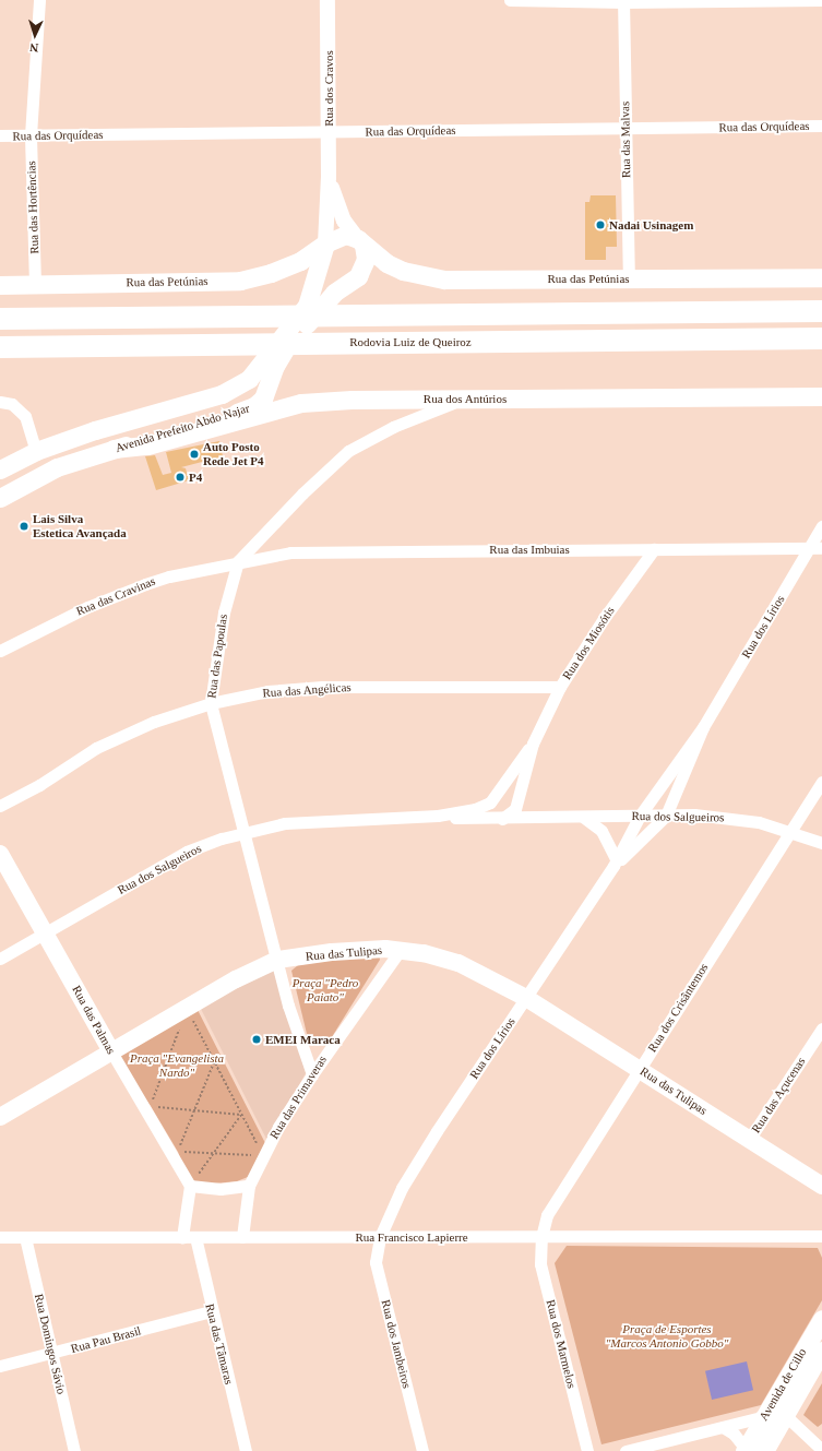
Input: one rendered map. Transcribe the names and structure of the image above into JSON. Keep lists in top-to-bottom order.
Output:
{
  "streets": {
    "highway": ["Rodovia Luiz de Queiroz"],
    "main road": [
      "Rua das Petúnias",
      "Rua dos Antúrios",
      "Avenida Prefeito Abdo Najar",
      "Rua das Tulipas",
      "Rua das Palmas",
      "Avenida de Cillo"
    ],
    "street": [
      "Rua dos Cravos",
      "Rua das Orquídeas",
      "Rua das Malvas",
      "Rua das Hortências",
      "Rua das Imbuias",
      "Rua das Cravinas",
      "Rua dos Lírios",
      "Rua dos Miosótis",
      "Rua das Papoulas",
      "Rua das Angélicas",
      "Rua dos Salgueiros",
      "Rua dos Crisântemos",
      "Rua das Açucenas",
      "Rua das Primaveras",
      "Rua Francisco Lapierre",
      "Rua Pau Brasil",
      "Rua Domingos Sávio",
      "Rua das Tâmaras",
      "Rua dos Jambeiros",
      "Rua dos Marmelos"
    ]
  },
  "crossings": [
    ["Rua dos Cravos", "Rua das Orquídeas"],
    ["Rua dos Cravos", "Rua das Petúnias"],
    ["Rua dos Cravos", "Avenida Prefeito Abdo Najar"],
    ["Rua das Orquídeas", "Rua das Malvas"],
    ["Rua das Orquídeas", "Rua das Hortências"],
    ["Rua das Malvas", "Rua das Petúnias"],
    ["Rua das Hortências", "Rua das Petúnias"],
    ["Rua das Petúnias", "Avenida Prefeito Abdo Najar"],
    ["Rua dos Antúrios", "Avenida Prefeito Abdo Najar"],
    ["Rua dos Antúrios", "Rua das Papoulas"],
    ["Rua das Imbuias", "Rua das Cravinas"],
    ["Rua das Imbuias", "Rua dos Lírios"],
    ["Rua das Imbuias", "Rua dos Miosótis"],
    ["Rua das Imbuias", "Rua das Papoulas"],
    ["Rua das Cravinas", "Rua das Papoulas"],
    ["Rua dos Lírios", "Rua dos Salgueiros"],
    ["Rua dos Lírios", "Rua das Tulipas"],
    ["Rua dos Lírios", "Rua Francisco Lapierre"],
    ["Rua dos Lírios", "Rua dos Jambeiros"],
    ["Rua dos Miosótis", "Rua das Angélicas"],
    ["Rua dos Miosótis", "Rua dos Salgueiros"],
    ["Rua das Papoulas", "Rua das Angélicas"],
    ["Rua das Papoulas", "Rua dos Salgueiros"],
    ["Rua das Papoulas", "Rua das Tulipas"],
    ["Rua das Papoulas", "Rua das Primaveras"],
    ["Rua dos Salgueiros", "Rua dos Crisântemos"],
    ["Rua dos Salgueiros", "Rua das Palmas"],
    ["Rua das Tulipas", "Rua dos Crisântemos"],
    ["Rua das Tulipas", "Rua das Palmas"],
    ["Rua das Tulipas", "Rua das Açucenas"],
    ["Rua das Tulipas", "Rua das Primaveras"],
    ["Rua dos Crisântemos", "Rua Francisco Lapierre"],
    ["Rua dos Crisântemos", "Rua dos Marmelos"],
    ["Rua das Primaveras", "Rua Francisco Lapierre"],
    ["Rua Francisco Lapierre", "Rua Domingos Sávio"],
    ["Rua Francisco Lapierre", "Rua das Tâmaras"],
    ["Rua Francisco Lapierre", "Rua dos Jambeiros"],
    ["Rua Francisco Lapierre", "Rua dos Marmelos"],
    ["Rua Pau Brasil", "Rua Domingos Sávio"],
    ["Rua Pau Brasil", "Rua das Tâmaras"]
  ],
  "parks": ["Praça \"Pedro Paiato\"", "Praça \"Evangelista Nardo\"", "Praça de Esportes \"Marcos Antonio Gobbo\""],
  "places": [
    "Nadai Usinagem",
    "Auto Posto Rede Jet P4",
    "P4",
    "Lais Silva Estetica Avançada",
    "EMEI Maraca"
  ],
  "north": "bottom"
}
